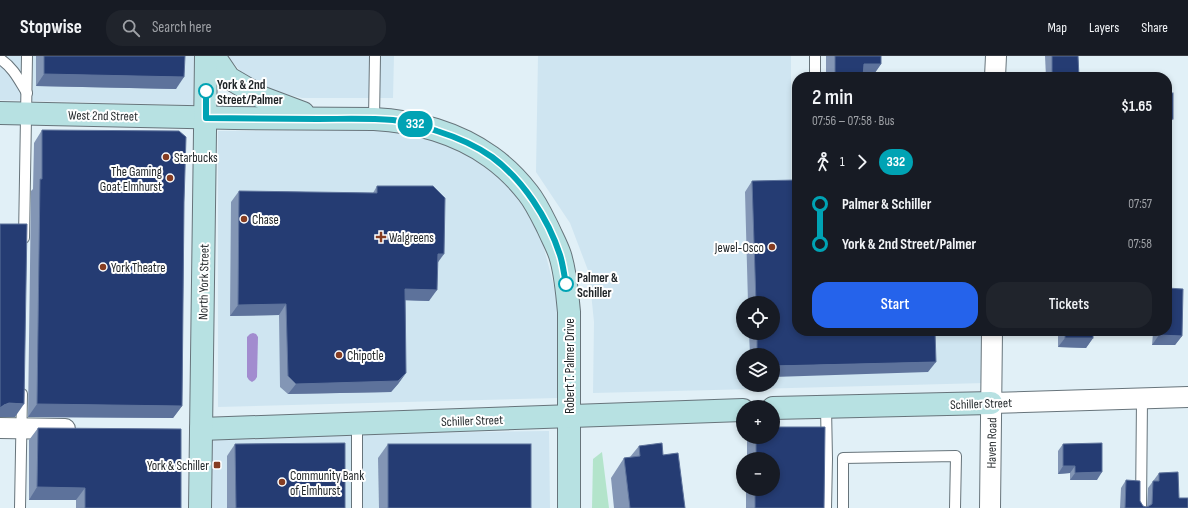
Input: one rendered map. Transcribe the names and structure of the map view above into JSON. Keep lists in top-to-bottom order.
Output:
{
  "streets": {
    "street": [
      "West 2nd Street",
      "North York Street",
      "Robert T. Palmer Drive",
      "Schiller Street",
      "Haven Road"
    ]
  },
  "crossings": [
    ["West 2nd Street", "North York Street"],
    ["West 2nd Street", "Robert T. Palmer Drive"],
    ["North York Street", "Robert T. Palmer Drive"],
    ["North York Street", "Schiller Street"],
    ["Robert T. Palmer Drive", "Schiller Street"],
    ["Schiller Street", "Haven Road"]
  ],
  "places": {
    "other": [
      "York & 2nd Street/Palmer",
      "Starbucks",
      "The Gaming Goat Elmhurst",
      "Chase",
      "Jewel-Osco",
      "York Theatre",
      "Palmer & Schiller",
      "Chipotle",
      "Community Bank of Elmhurst"
    ],
    "health": ["Walgreens"],
    "transit": ["York & Schiller"]
  },
  "lines": ["bus line 332"],
  "page": {
    "header": "Stopwise",
    "search": "Search here",
    "nav": ["Map", "Layers", "Share"],
    "on_map": "332",
    "heading": ["2 min", "07:56 – 07:58 · Bus", "$1.65"],
    "legs": ["1", "332"],
    "list": [
      {
        "name": "Palmer & Schiller",
        "value": "07:57"
      },
      {
        "name": "York & 2nd Street/Palmer",
        "value": "07:58"
      }
    ],
    "buttons": ["Start", "Tickets"],
    "map_buttons": ["+", "−"]
  }
}
